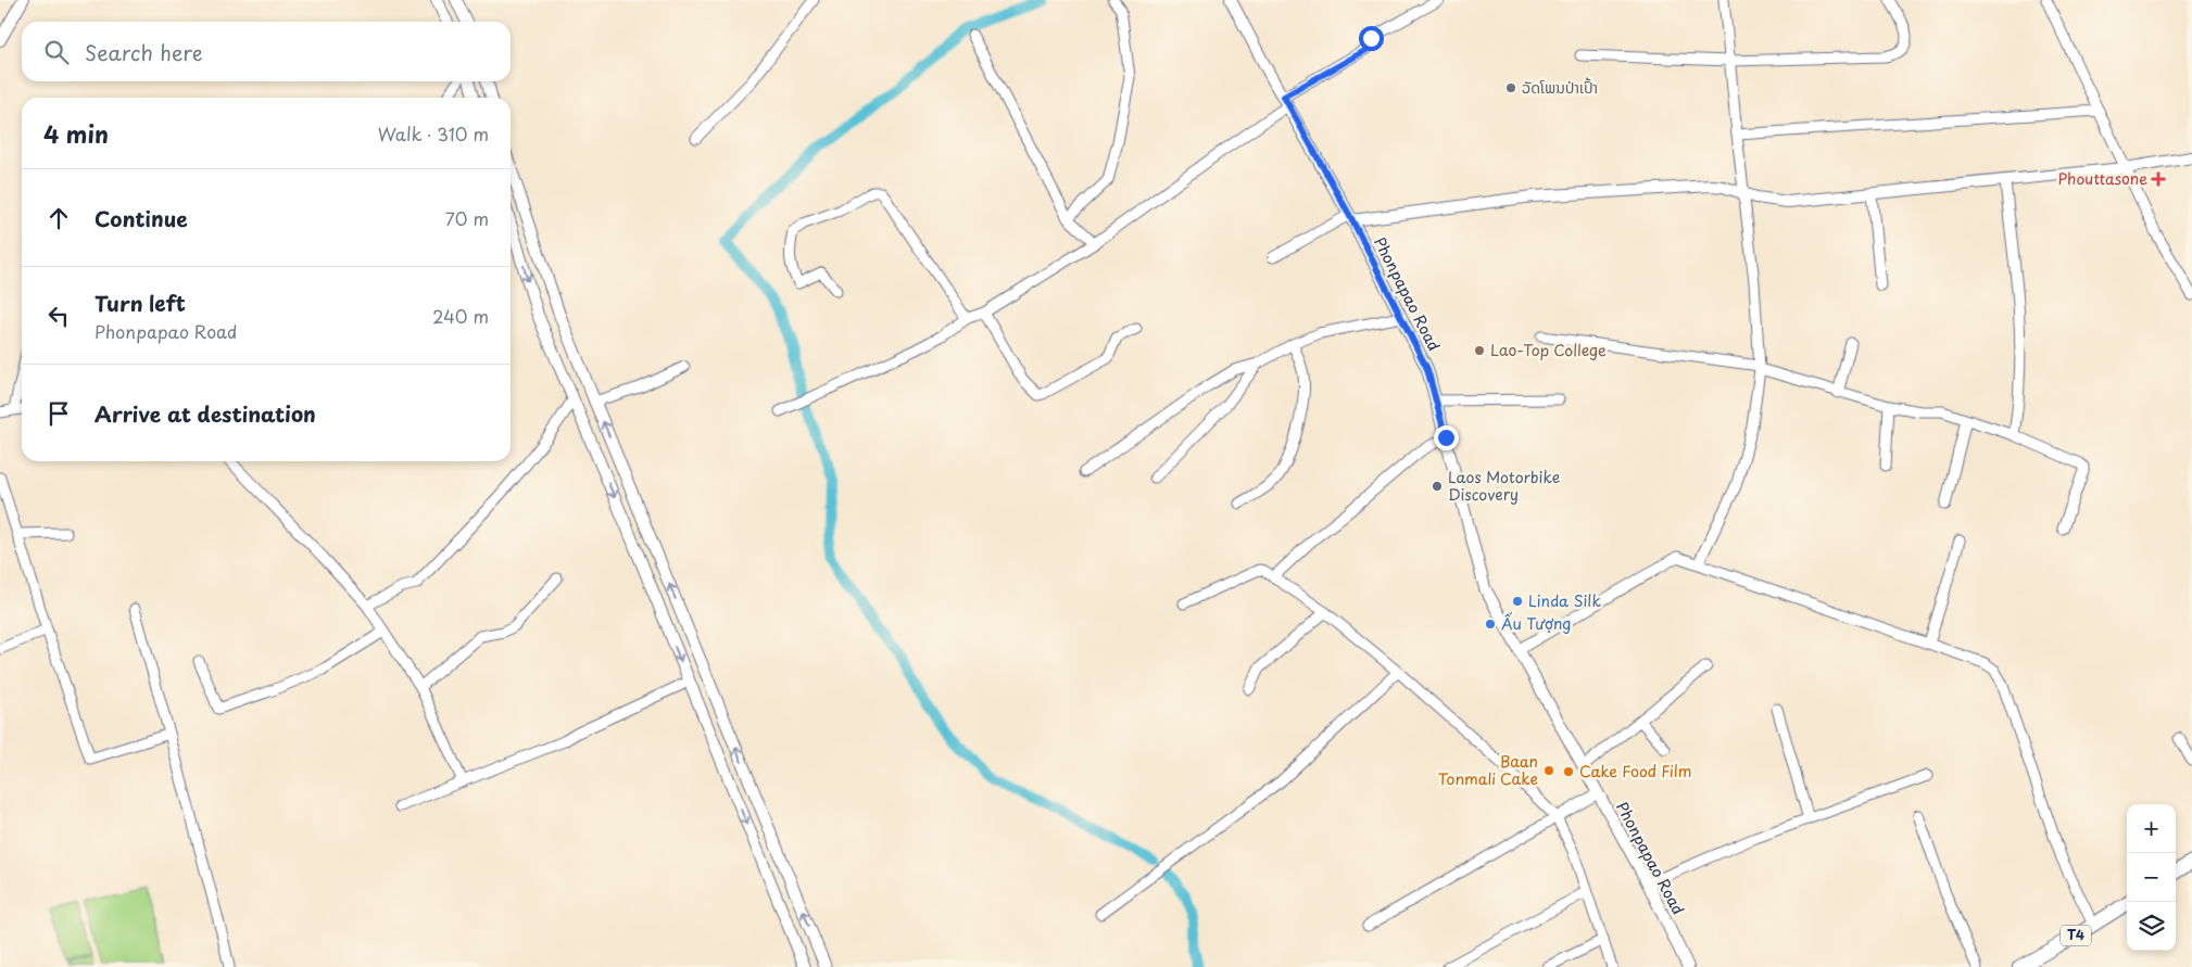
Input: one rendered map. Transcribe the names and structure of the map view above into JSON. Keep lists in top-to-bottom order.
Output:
{
  "streets": {
    "main road": ["T4"],
    "street": ["Phonpapao Road"]
  },
  "places": {
    "other": [
      "ວັດໂພນປ່າເປົ້າ",
      "Lao-Top College",
      "Laos Motorbike Discovery",
      "Linda Silk",
      "Ấu Tượng",
      "Baan Tonmali Cake",
      "Cake Food Film"
    ],
    "health": ["Phouttasone"]
  },
  "page": {
    "search": "Search here",
    "heading": ["4 min", "Walk · 310 m"],
    "list": [
      ["Continue", "70 m"],
      ["Turn left", "Phonpapao Road", "240 m"],
      "Arrive at destination"
    ],
    "map_buttons": ["+", "−"]
  }
}
